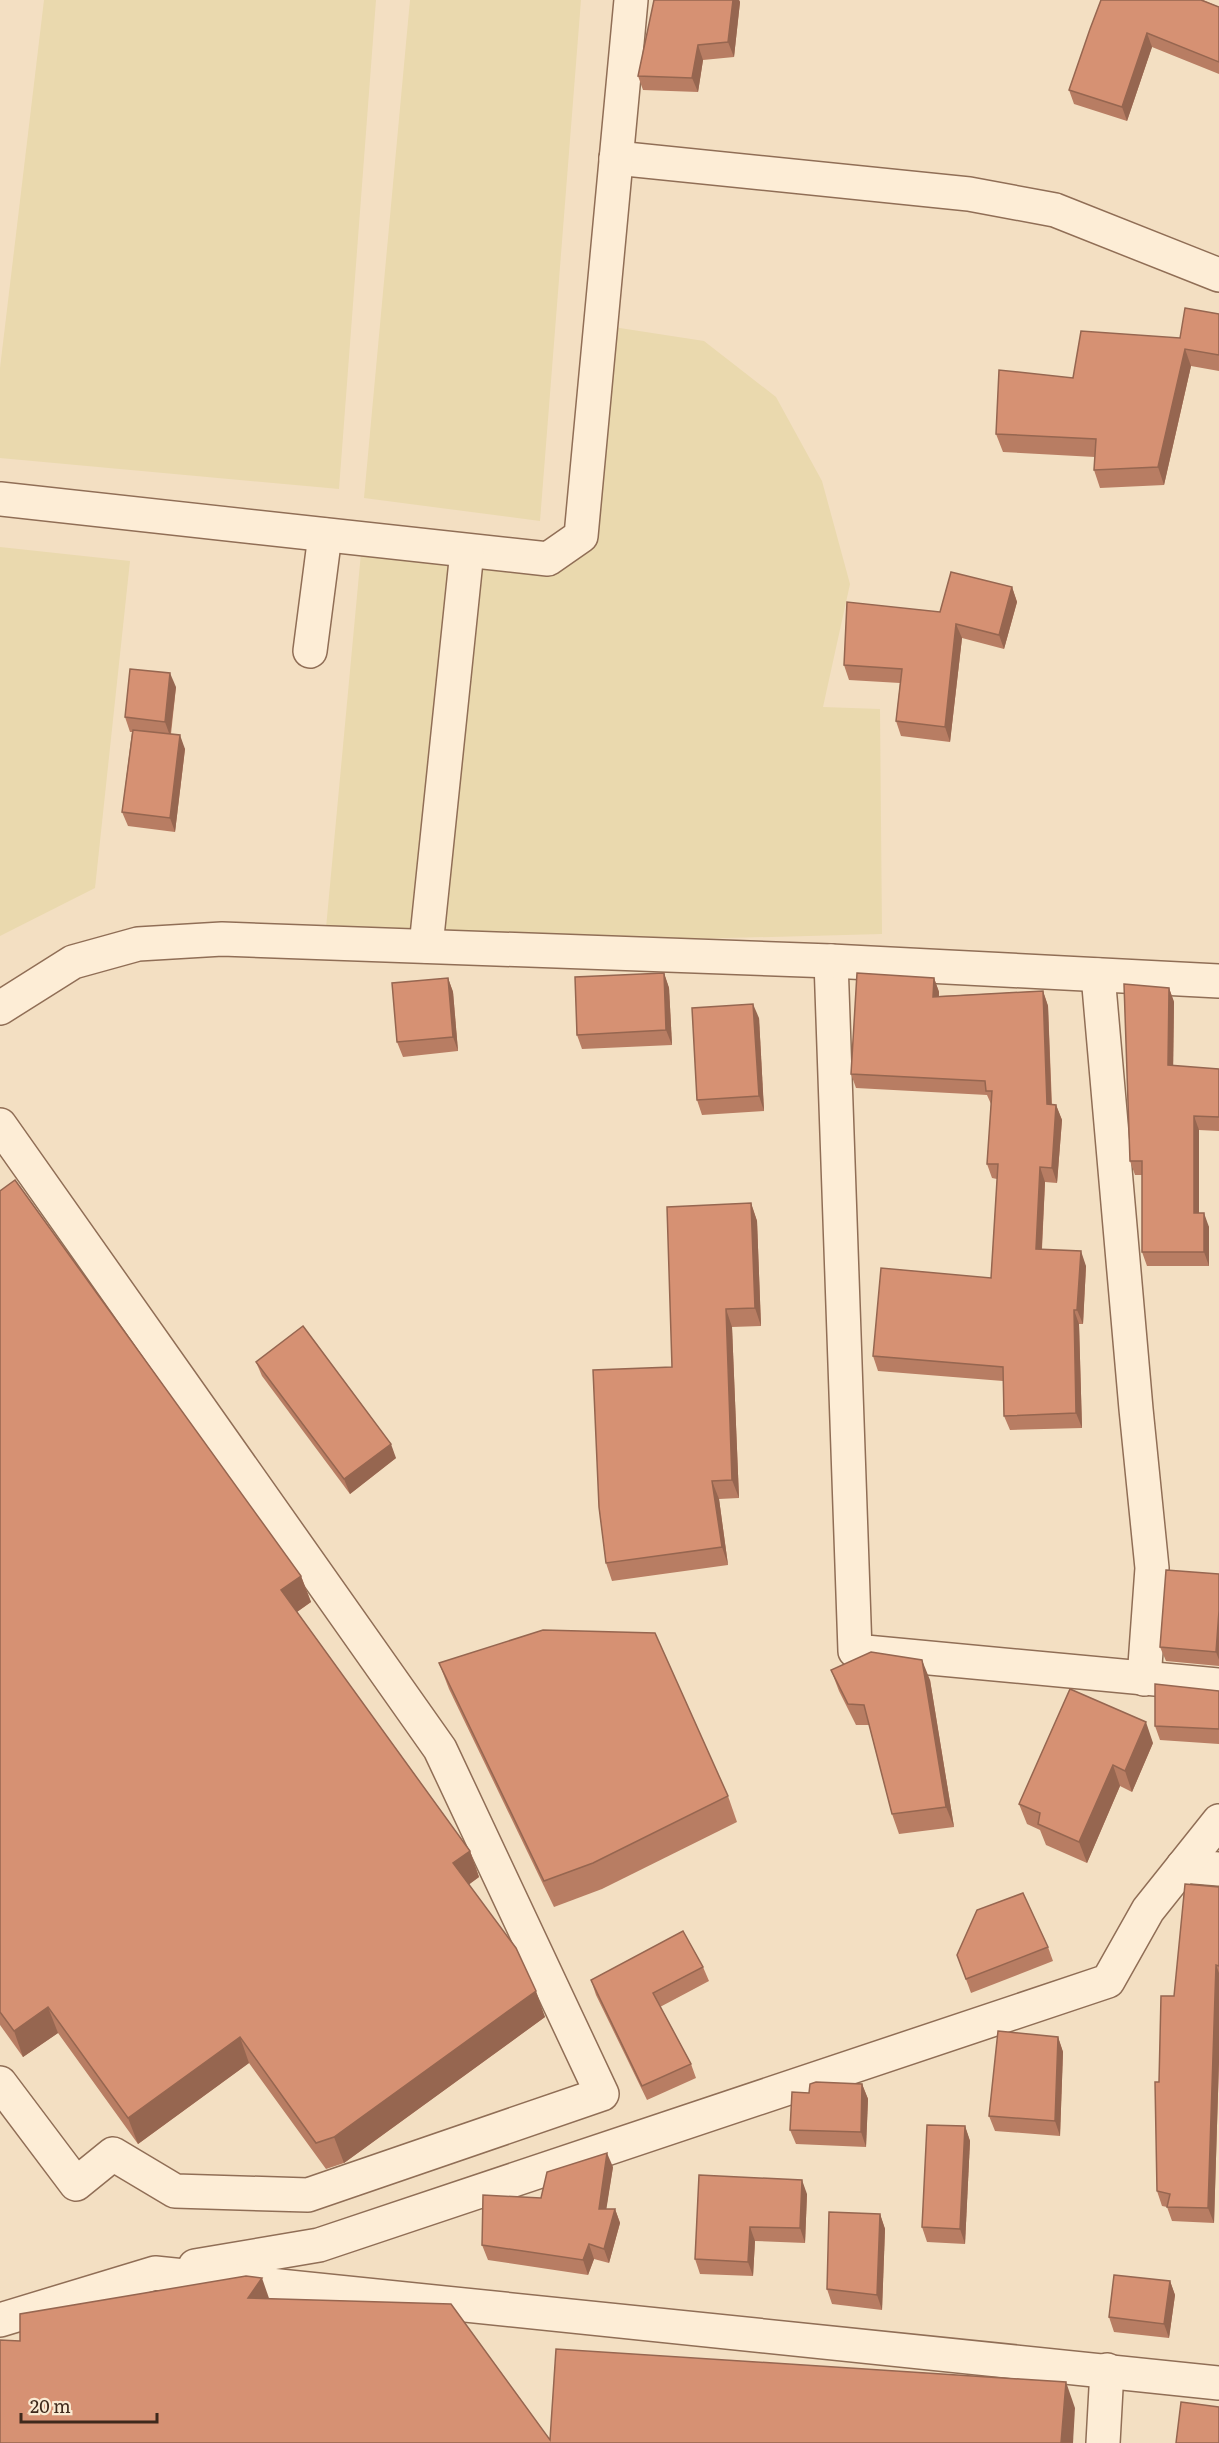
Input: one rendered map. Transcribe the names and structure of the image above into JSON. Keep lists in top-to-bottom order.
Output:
{
  "scale_bar": "20 m"
}
